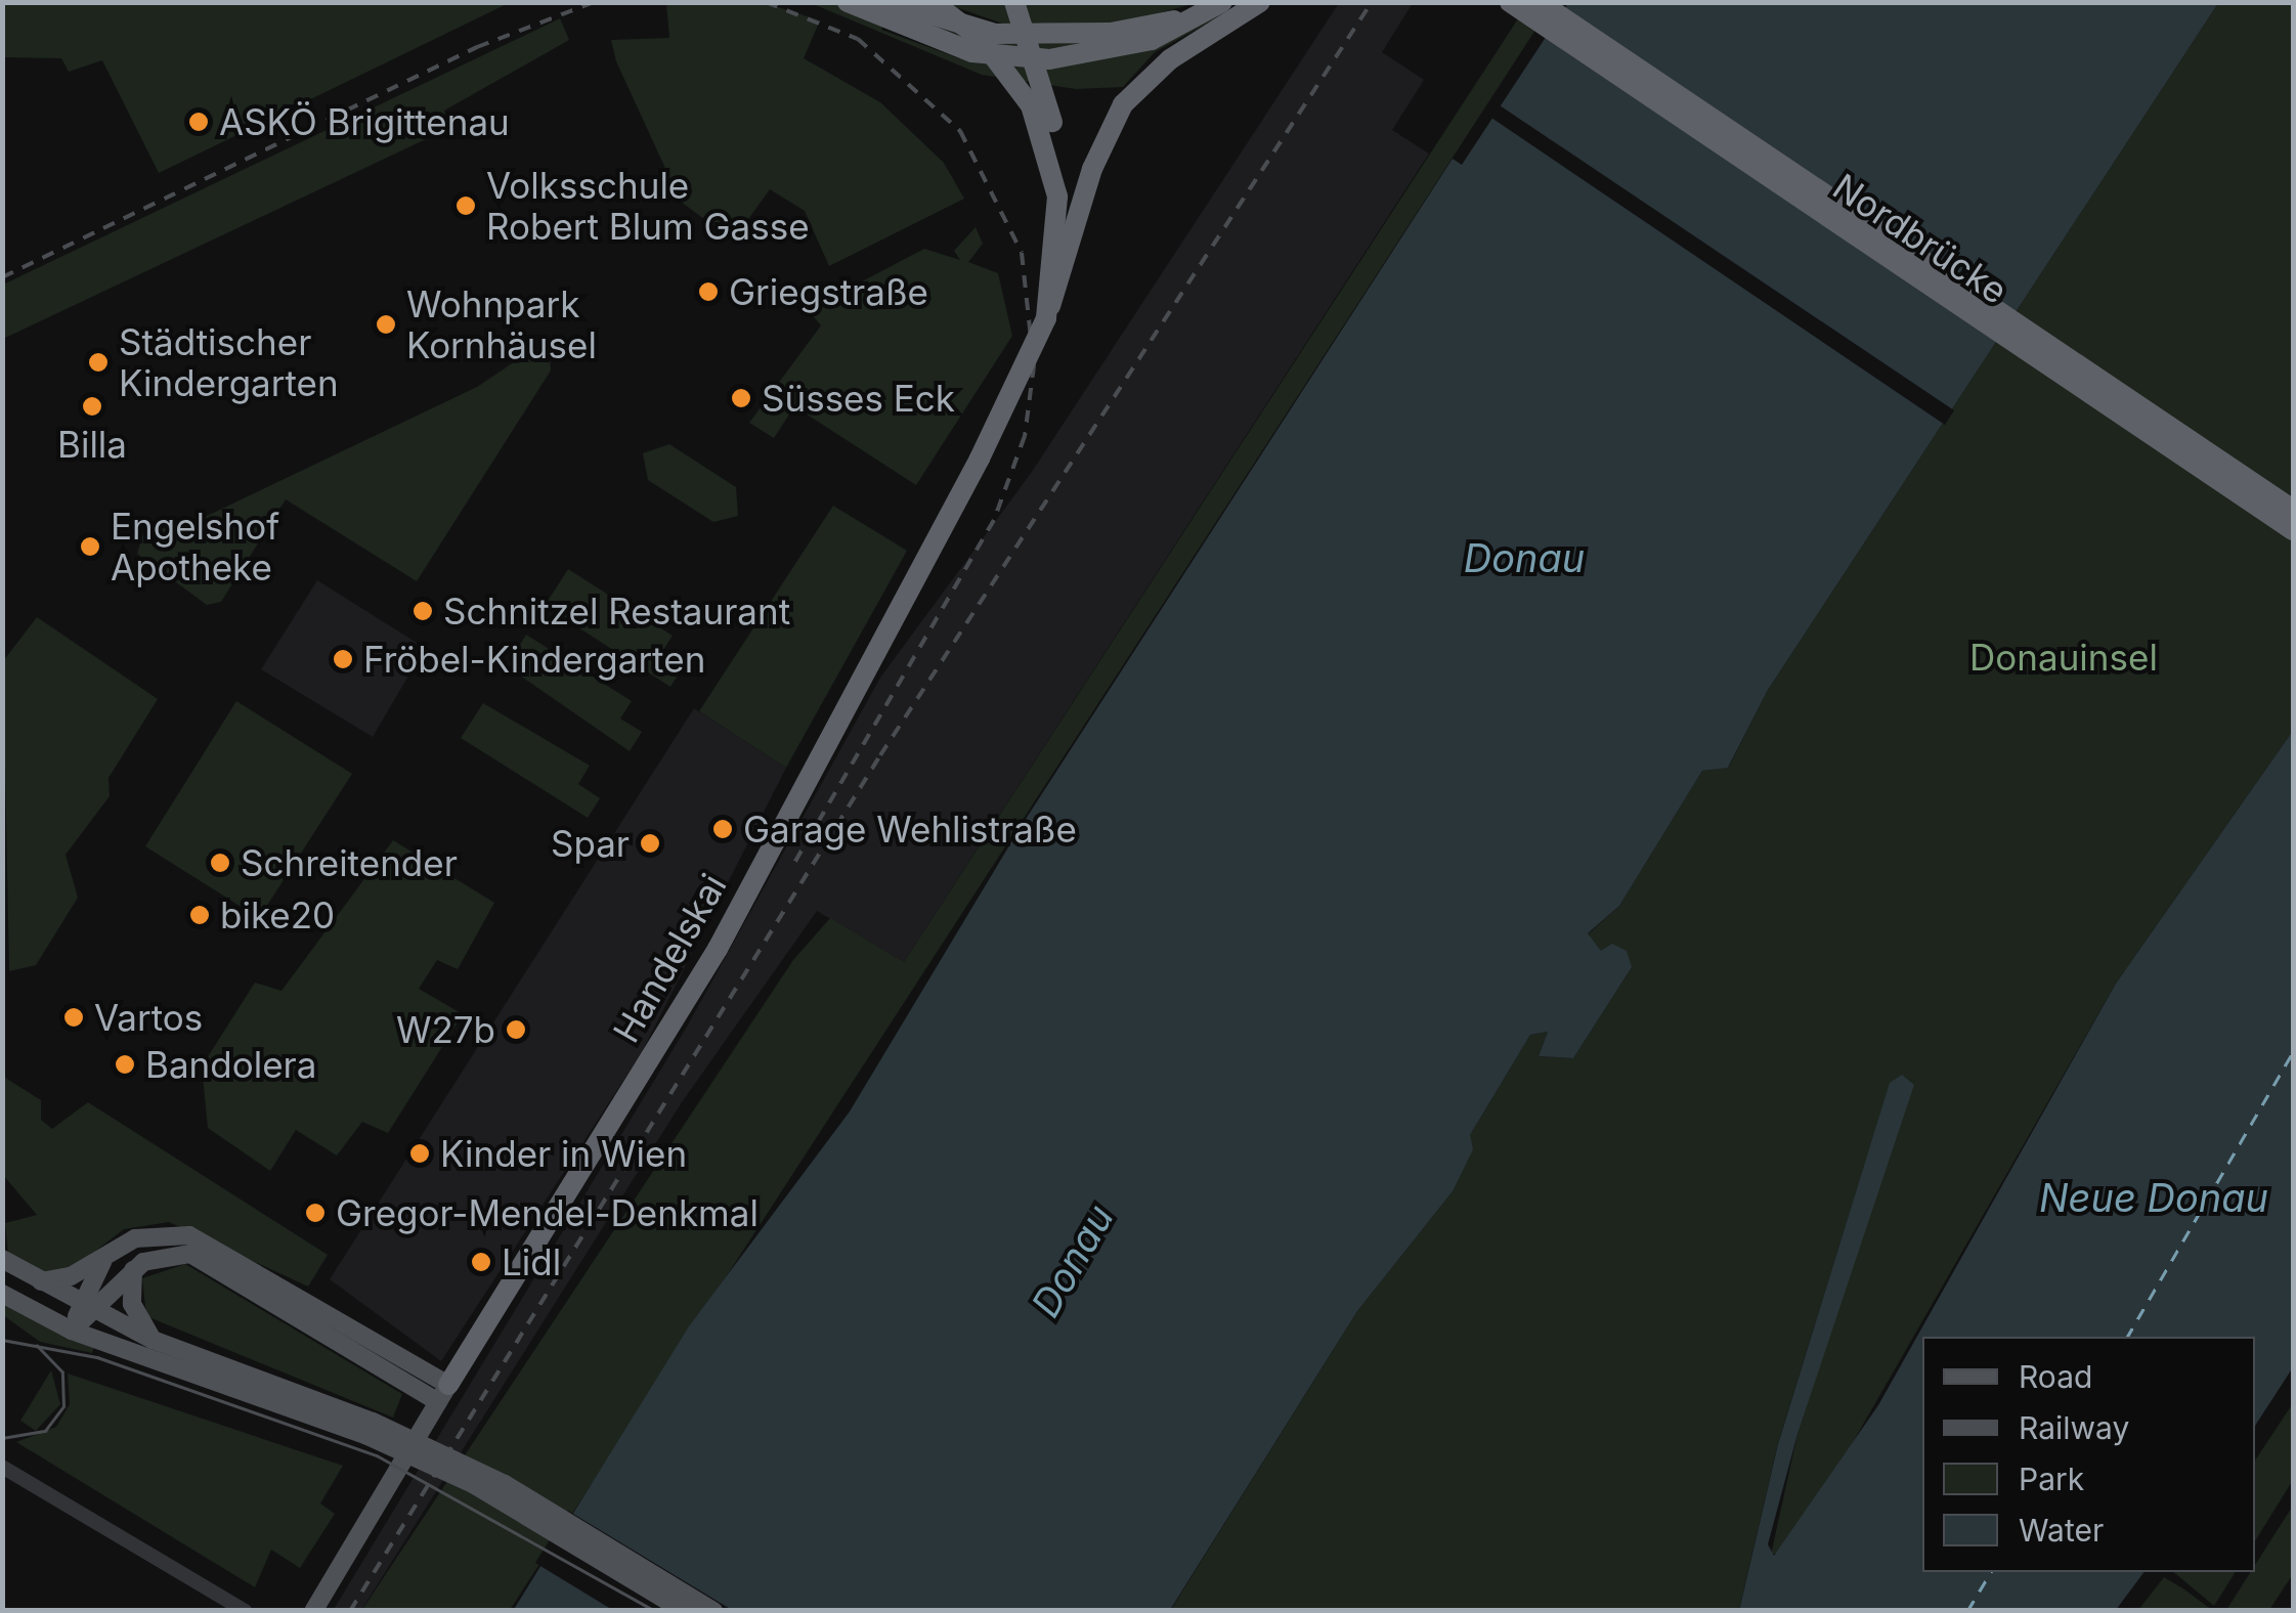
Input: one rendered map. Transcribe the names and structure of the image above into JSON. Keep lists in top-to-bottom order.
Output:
{
  "streets": {
    "highway": ["Nordbrücke", "Handelskai"]
  },
  "water": ["Donau", "Neue Donau"],
  "parks": ["Donauinsel"],
  "places": [
    "ASKÖ Brigittenau",
    "Volksschule Robert Blum Gasse",
    "Griegstraße",
    "Wohnpark Kornhäusel",
    "Städtischer Kindergarten",
    "Süsses Eck",
    "Billa",
    "Engelshof Apotheke",
    "Schnitzel Restaurant",
    "Fröbel-Kindergarten",
    "Garage Wehlistraße",
    "Spar",
    "Schreitender",
    "bike20",
    "Vartos",
    "W27b",
    "Bandolera",
    "Kinder in Wien",
    "Gregor-Mendel-Denkmal",
    "Lidl"
  ],
  "legend": [
    "Road",
    "Railway",
    "Park",
    "Water"
  ]
}
